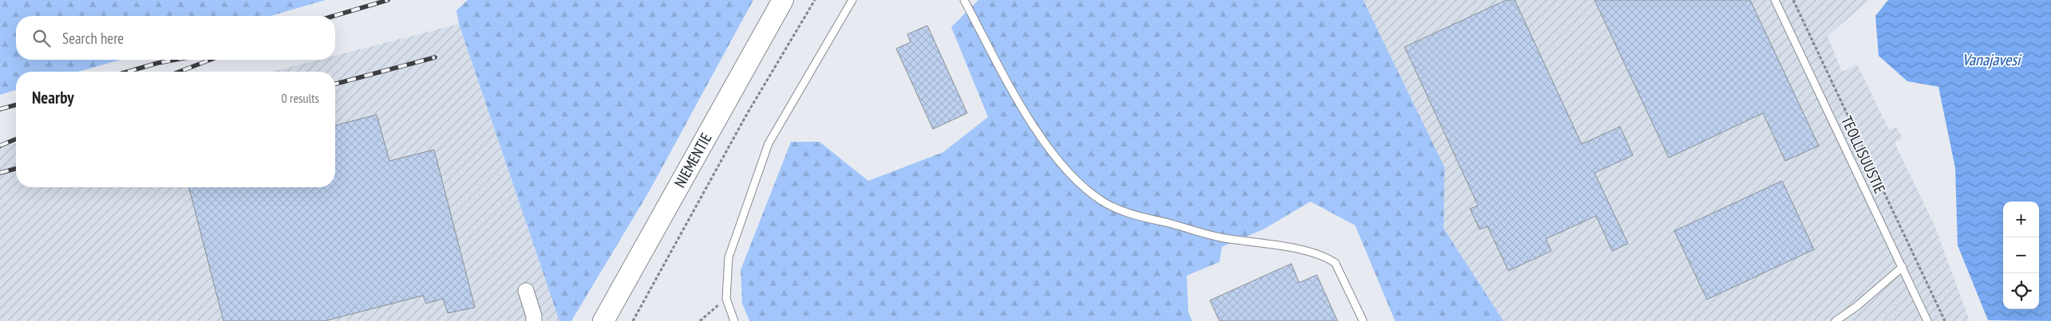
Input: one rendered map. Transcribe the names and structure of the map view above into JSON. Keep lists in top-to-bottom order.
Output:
{
  "streets": {
    "main road": ["NIEMENTIE"],
    "lane": ["TEOLLISUUSTIE"]
  },
  "water": ["Vanajavesi"],
  "page": {
    "search": "Search here",
    "heading": ["Nearby", "0 results"],
    "map_buttons": ["+", "−"]
  }
}
